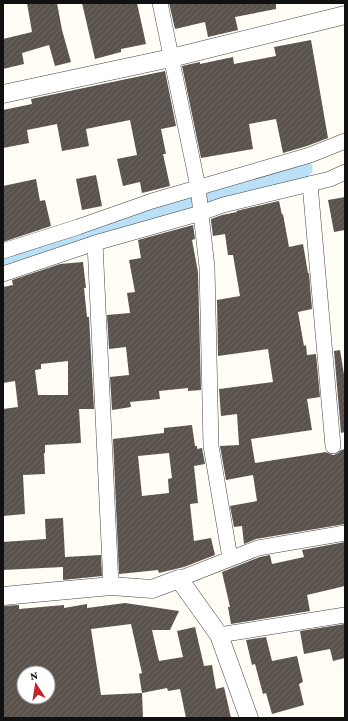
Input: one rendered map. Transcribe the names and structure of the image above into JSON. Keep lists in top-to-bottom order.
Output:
{
  "north": "top"
}
